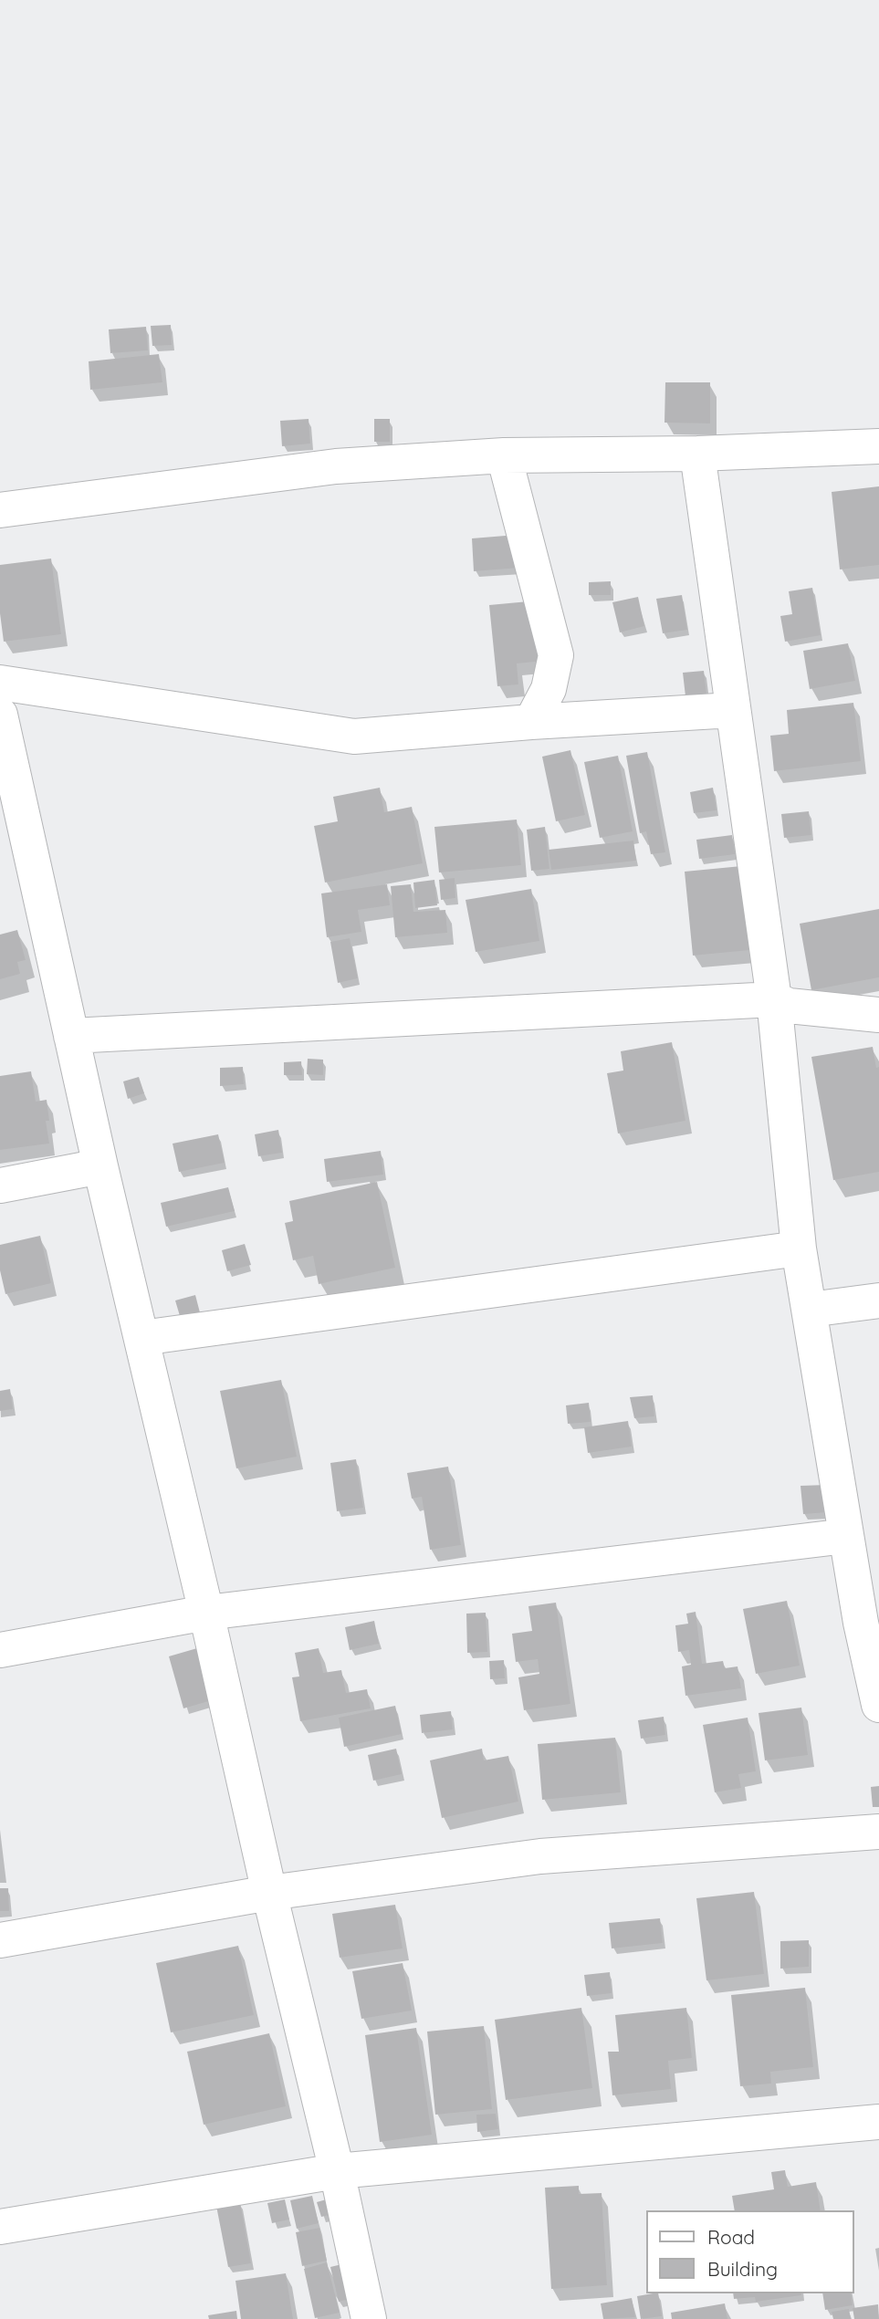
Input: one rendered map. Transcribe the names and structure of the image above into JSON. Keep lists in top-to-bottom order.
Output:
{
  "legend": ["Road", "Building"]
}
